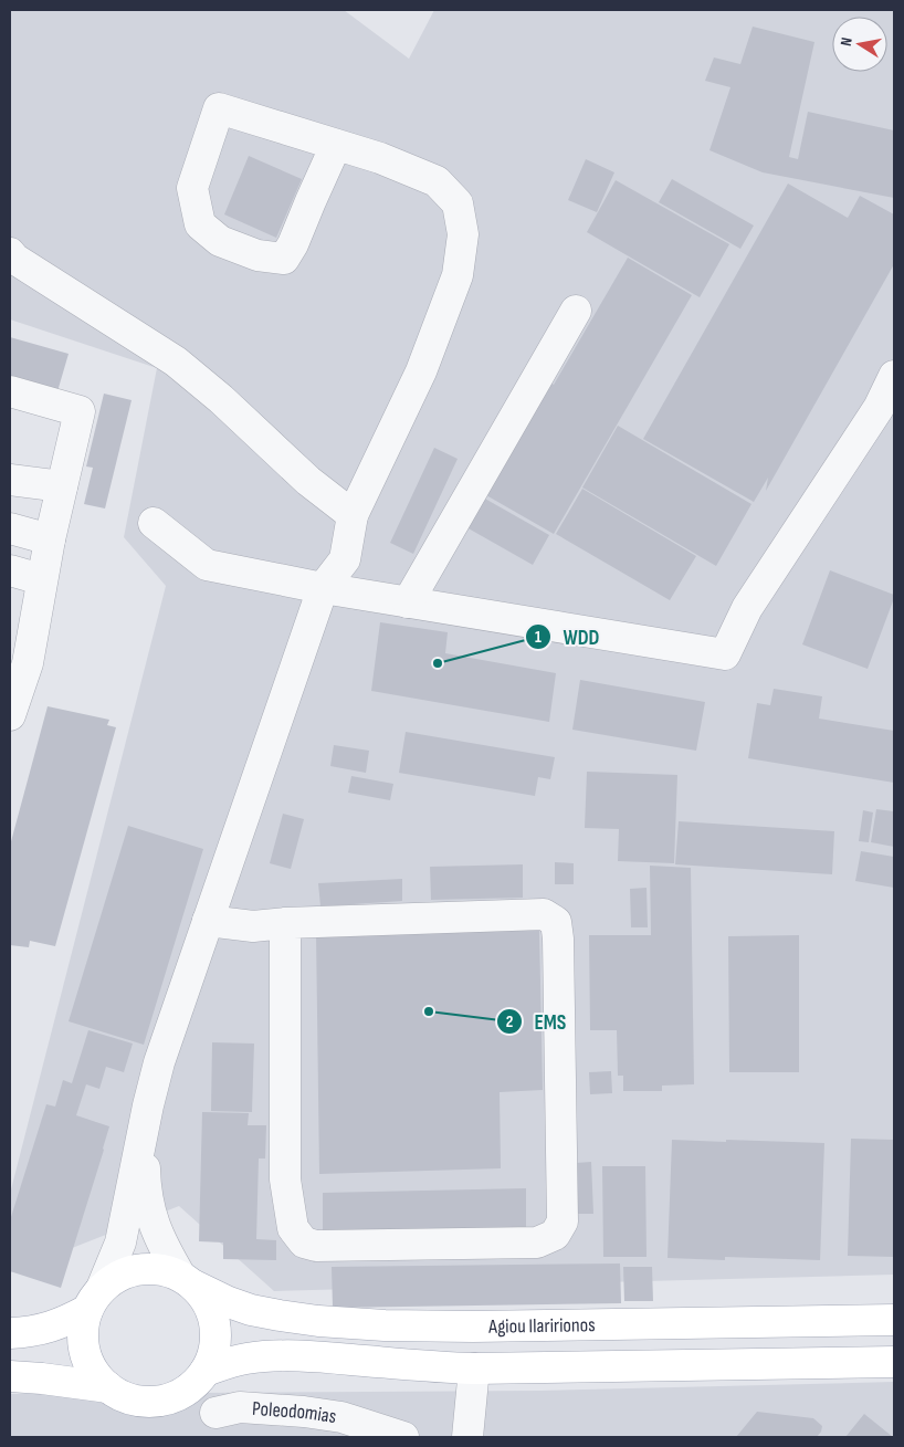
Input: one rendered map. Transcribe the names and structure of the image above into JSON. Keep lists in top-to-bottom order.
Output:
{
  "streets": {
    "main road": ["Agiou Ilaririonos"],
    "street": ["Poleodomias"]
  },
  "places": ["WDD", "EMS"],
  "north": "left"
}
